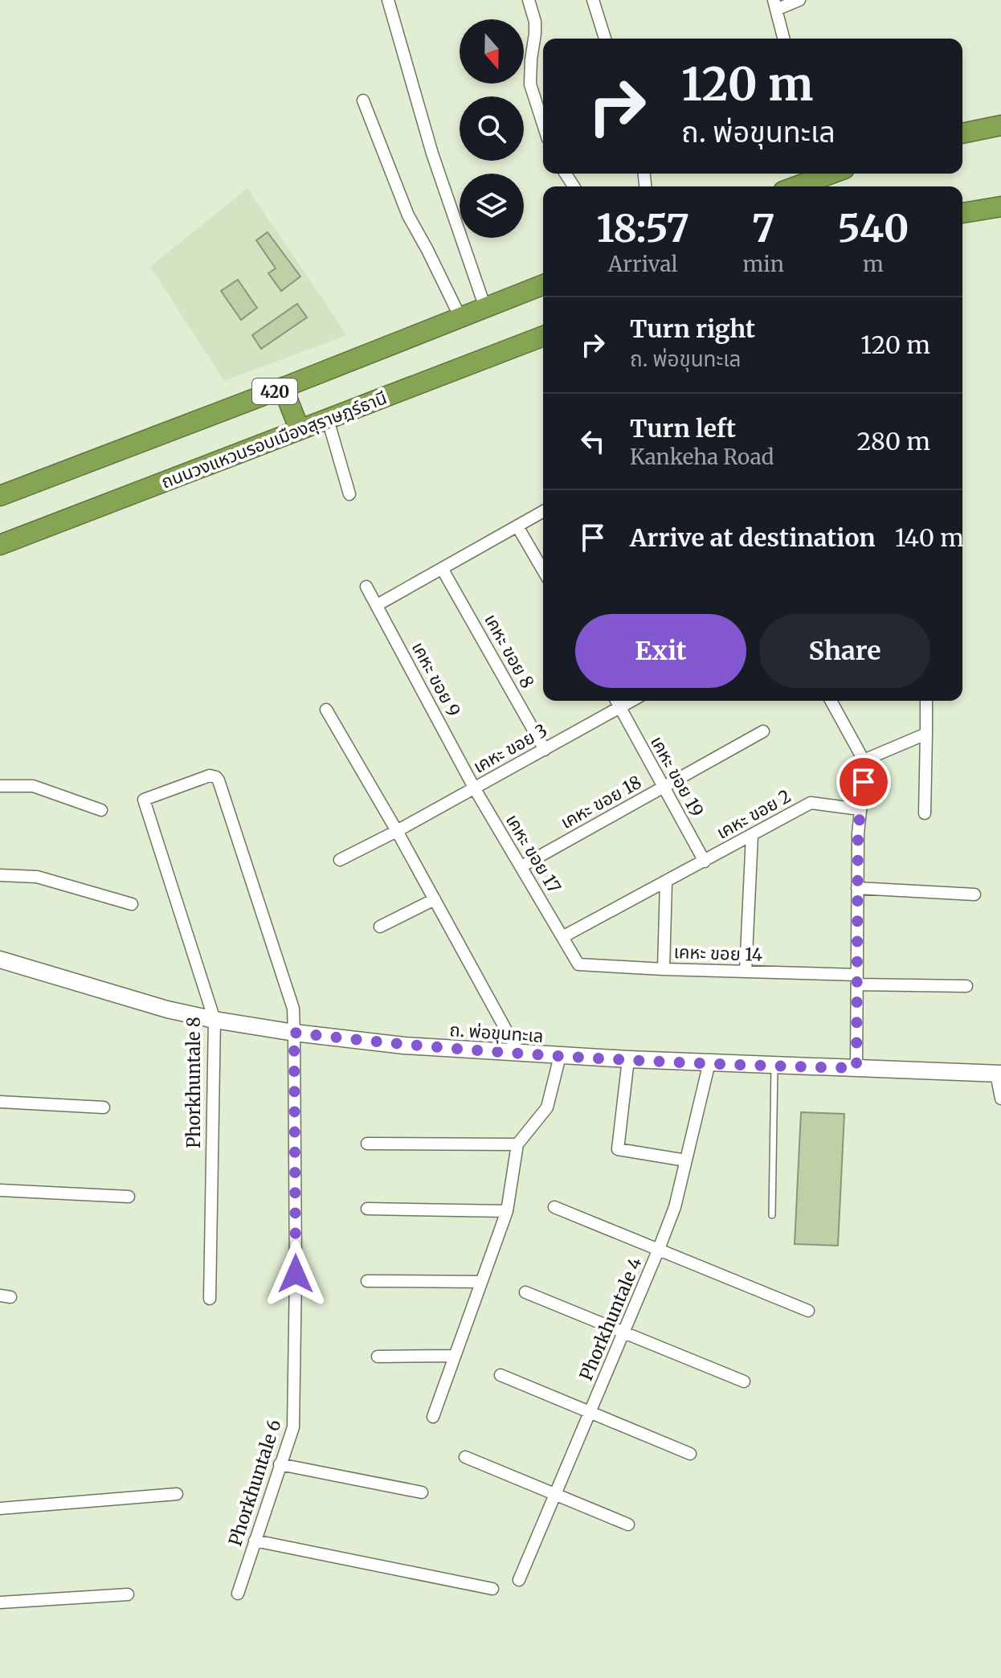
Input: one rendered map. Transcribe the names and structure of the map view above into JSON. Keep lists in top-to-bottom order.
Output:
{
  "streets": {
    "highway": ["420", "ถนนวงแหวนรอบเมืองสุราษฎร์ธานี"],
    "street": [
      "เคหะ ขอย 8",
      "เคหะ ขอย 9",
      "เคหะ ขอย 3",
      "เคหะ ขอย 19",
      "เคหะ ขอย 18",
      "เคหะ ขอย 2",
      "เคหะ ขอย 17",
      "เคหะ ขอย 14",
      "ถ. พ่อขุนทะเล",
      "Phorkhuntale 8",
      "Phorkhuntale 4",
      "Phorkhuntale 6"
    ]
  },
  "crossings": [
    ["เคหะ ขอย 8", "เคหะ ขอย 3"],
    ["เคหะ ขอย 9", "เคหะ ขอย 3"],
    ["เคหะ ขอย 9", "เคหะ ขอย 17"],
    ["เคหะ ขอย 3", "เคหะ ขอย 19"],
    ["เคหะ ขอย 3", "เคหะ ขอย 17"],
    ["เคหะ ขอย 19", "เคหะ ขอย 18"],
    ["เคหะ ขอย 19", "เคหะ ขอย 2"],
    ["เคหะ ขอย 18", "เคหะ ขอย 17"],
    ["เคหะ ขอย 17", "เคหะ ขอย 14"],
    ["ถ. พ่อขุนทะเล", "Phorkhuntale 8"],
    ["ถ. พ่อขุนทะเล", "Phorkhuntale 4"],
    ["ถ. พ่อขุนทะเล", "Phorkhuntale 6"],
    ["Phorkhuntale 8", "Phorkhuntale 6"]
  ],
  "north": "bottom",
  "page": {
    "turn": ["120 m", "ถ. พ่อขุนทะเล"],
    "eta": [
      "18:57",
      "Arrival",
      "7",
      "min",
      "540",
      "m"
    ],
    "list": [
      {
        "name": "Turn right",
        "note": "ถ. พ่อขุนทะเล",
        "value": "120 m"
      },
      {
        "name": "Turn left",
        "note": "Kankeha Road",
        "value": "280 m"
      },
      {
        "name": "Arrive at destination",
        "value": "140 m"
      }
    ],
    "buttons": ["Exit", "Share"]
  }
}
